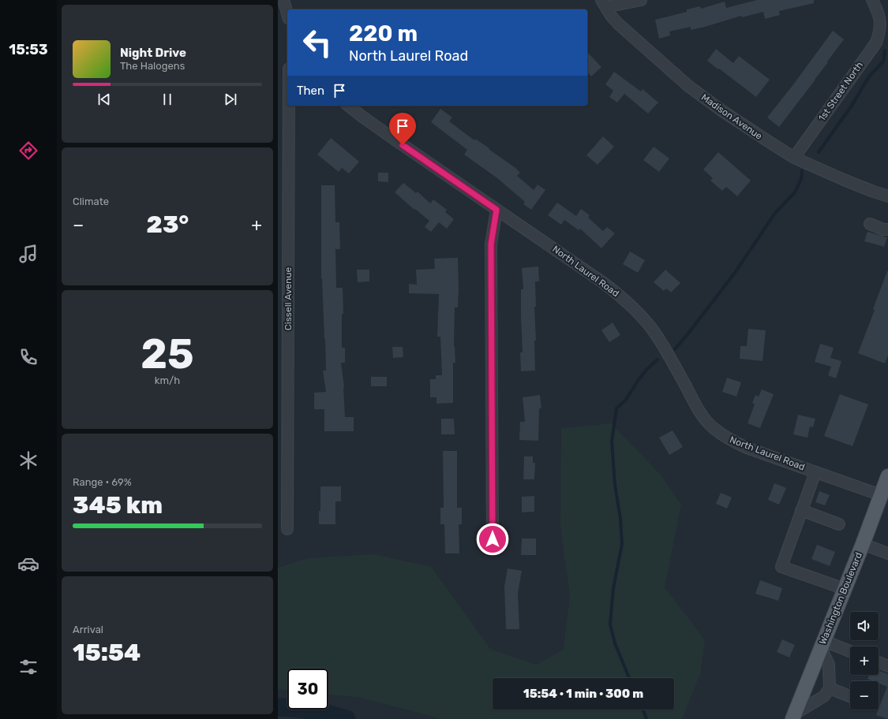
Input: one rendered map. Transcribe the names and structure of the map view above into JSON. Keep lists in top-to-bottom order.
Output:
{
  "streets": {
    "main road": ["Washington Boulevard"],
    "street": [
      "1st Street North",
      "Madison Avenue",
      "North Laurel Road",
      "Cissell Avenue"
    ]
  },
  "crossings": [
    ["1st Street North", "Madison Avenue"],
    ["North Laurel Road", "Washington Boulevard"]
  ],
  "page": {
    "tabs": "15:53",
    "turn": ["220 m", "North Laurel Road"],
    "song": ["Night Drive", "The Halogens"],
    "then": "Then",
    "tile": [
      "Climate",
      ["25", "km/h"],
      ["Range · 69%", "345 km"],
      ["Arrival", "15:54"]
    ],
    "heat": ["−", "23°", "+"],
    "map_buttons": ["+", "−"],
    "limit": "30",
    "trip": "15:54 · 1 min · 300 m"
  }
}
